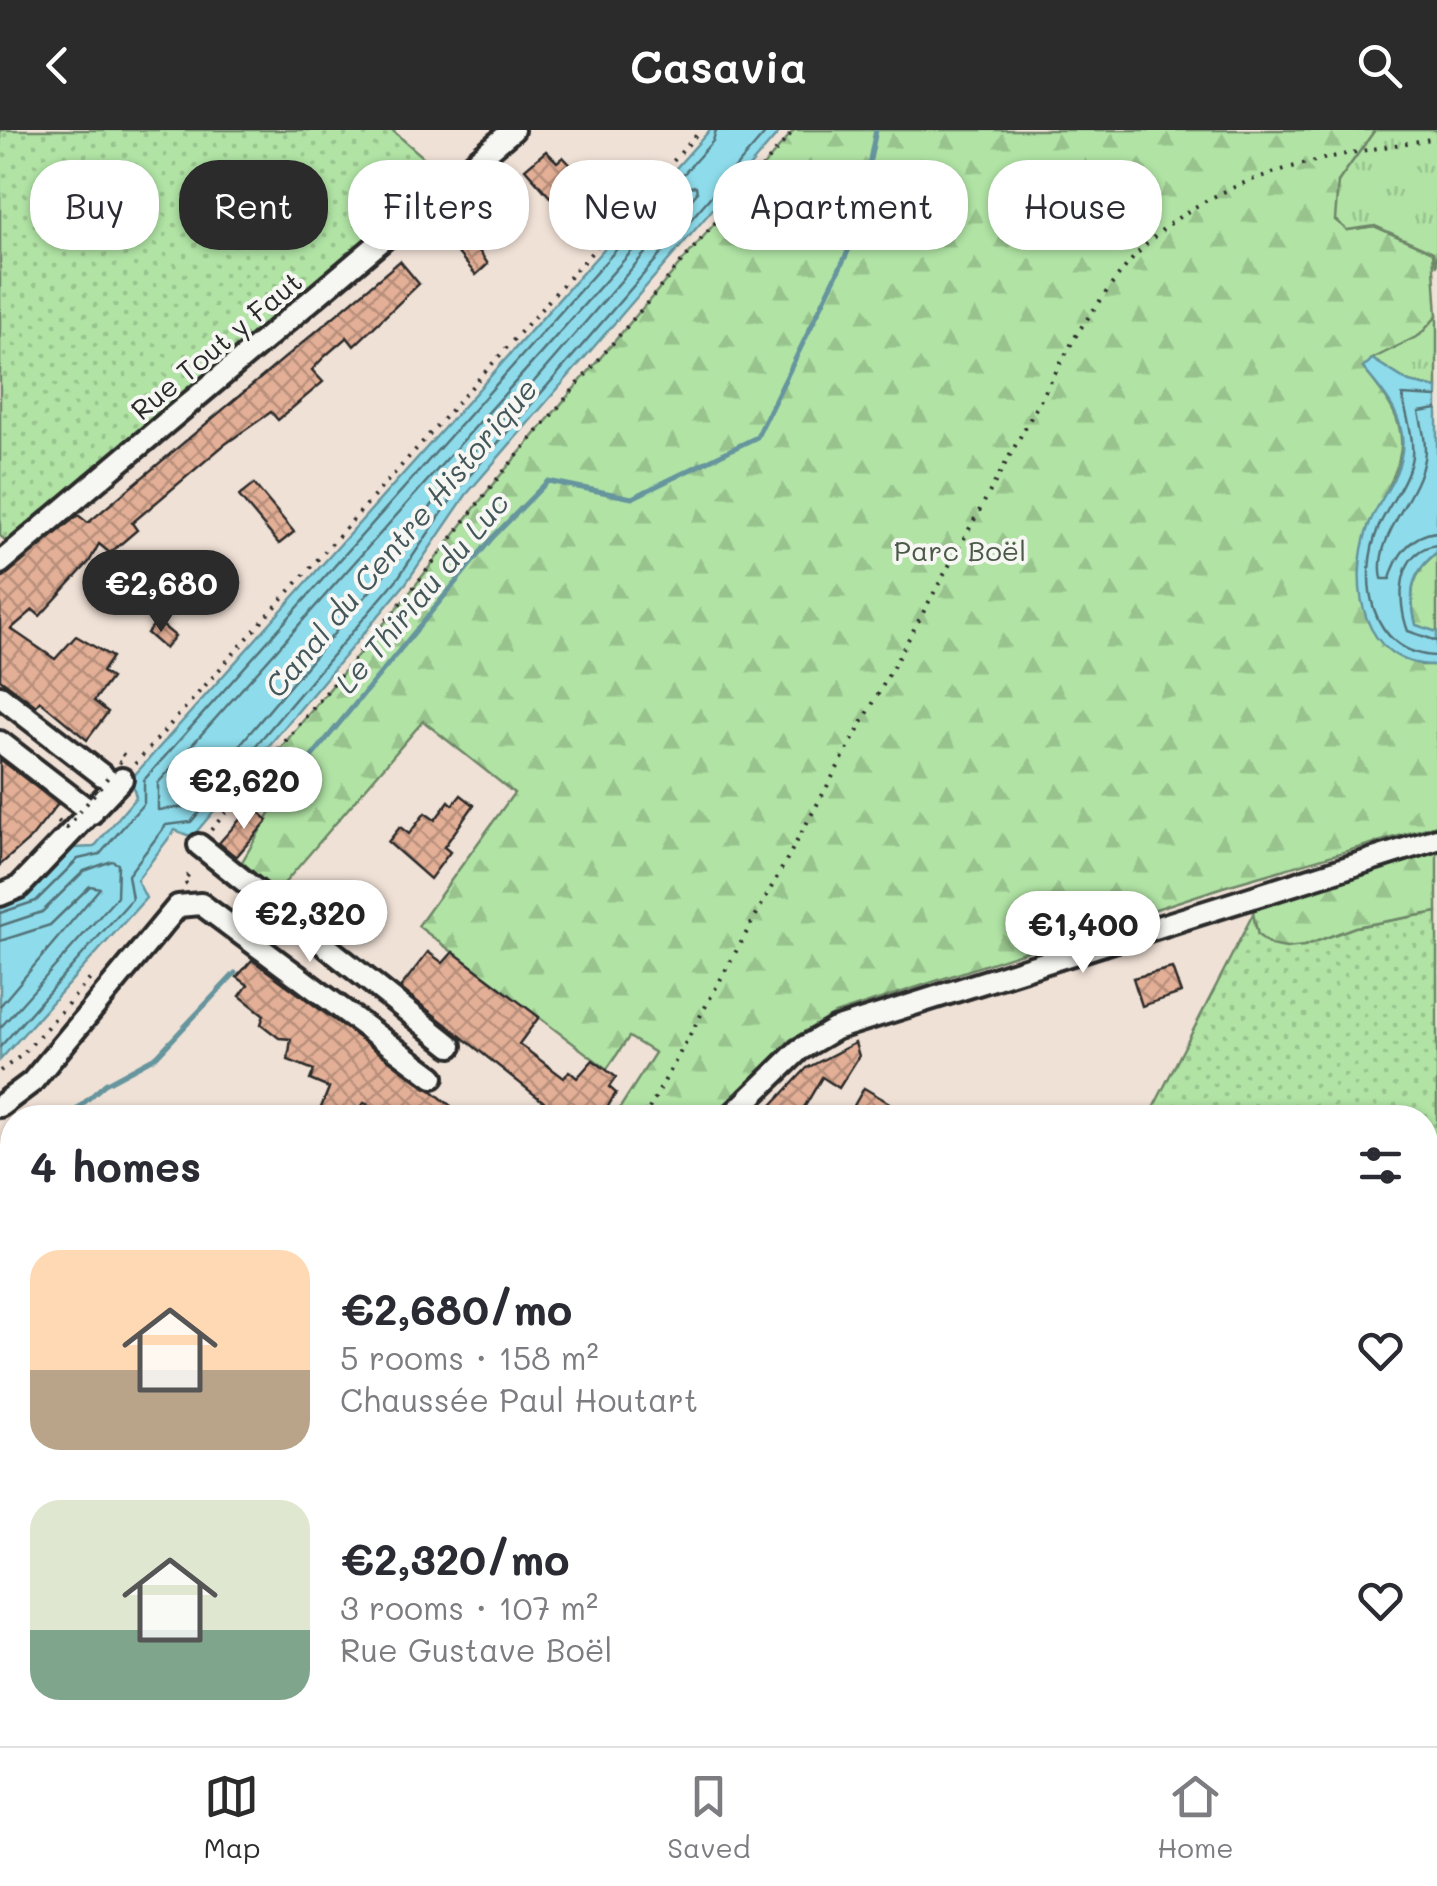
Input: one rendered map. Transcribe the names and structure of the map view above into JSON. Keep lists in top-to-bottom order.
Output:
{
  "streets": {
    "street": ["Rue Tout y Faut"]
  },
  "water": ["Canal du Centre Historique", "Le Thiriau du Luc"],
  "parks": ["Parc Boël"],
  "page": {
    "header": "Casavia",
    "chip": [
      "Buy",
      "Rent",
      "Filters",
      "New",
      "Apartment",
      "House"
    ],
    "price": [
      "€2,680",
      "€2,620",
      "€2,320",
      "€1,400"
    ],
    "heading": "4 homes",
    "list": [
      {
        "name": "€2,680/mo",
        "note": "5 rooms · 158 m² · Chaussée Paul Houtart"
      },
      {
        "name": "€2,320/mo",
        "note": "3 rooms · 107 m² · Rue Gustave Boël"
      }
    ],
    "tabs": ["Map", "Saved", "Home"]
  }
}
